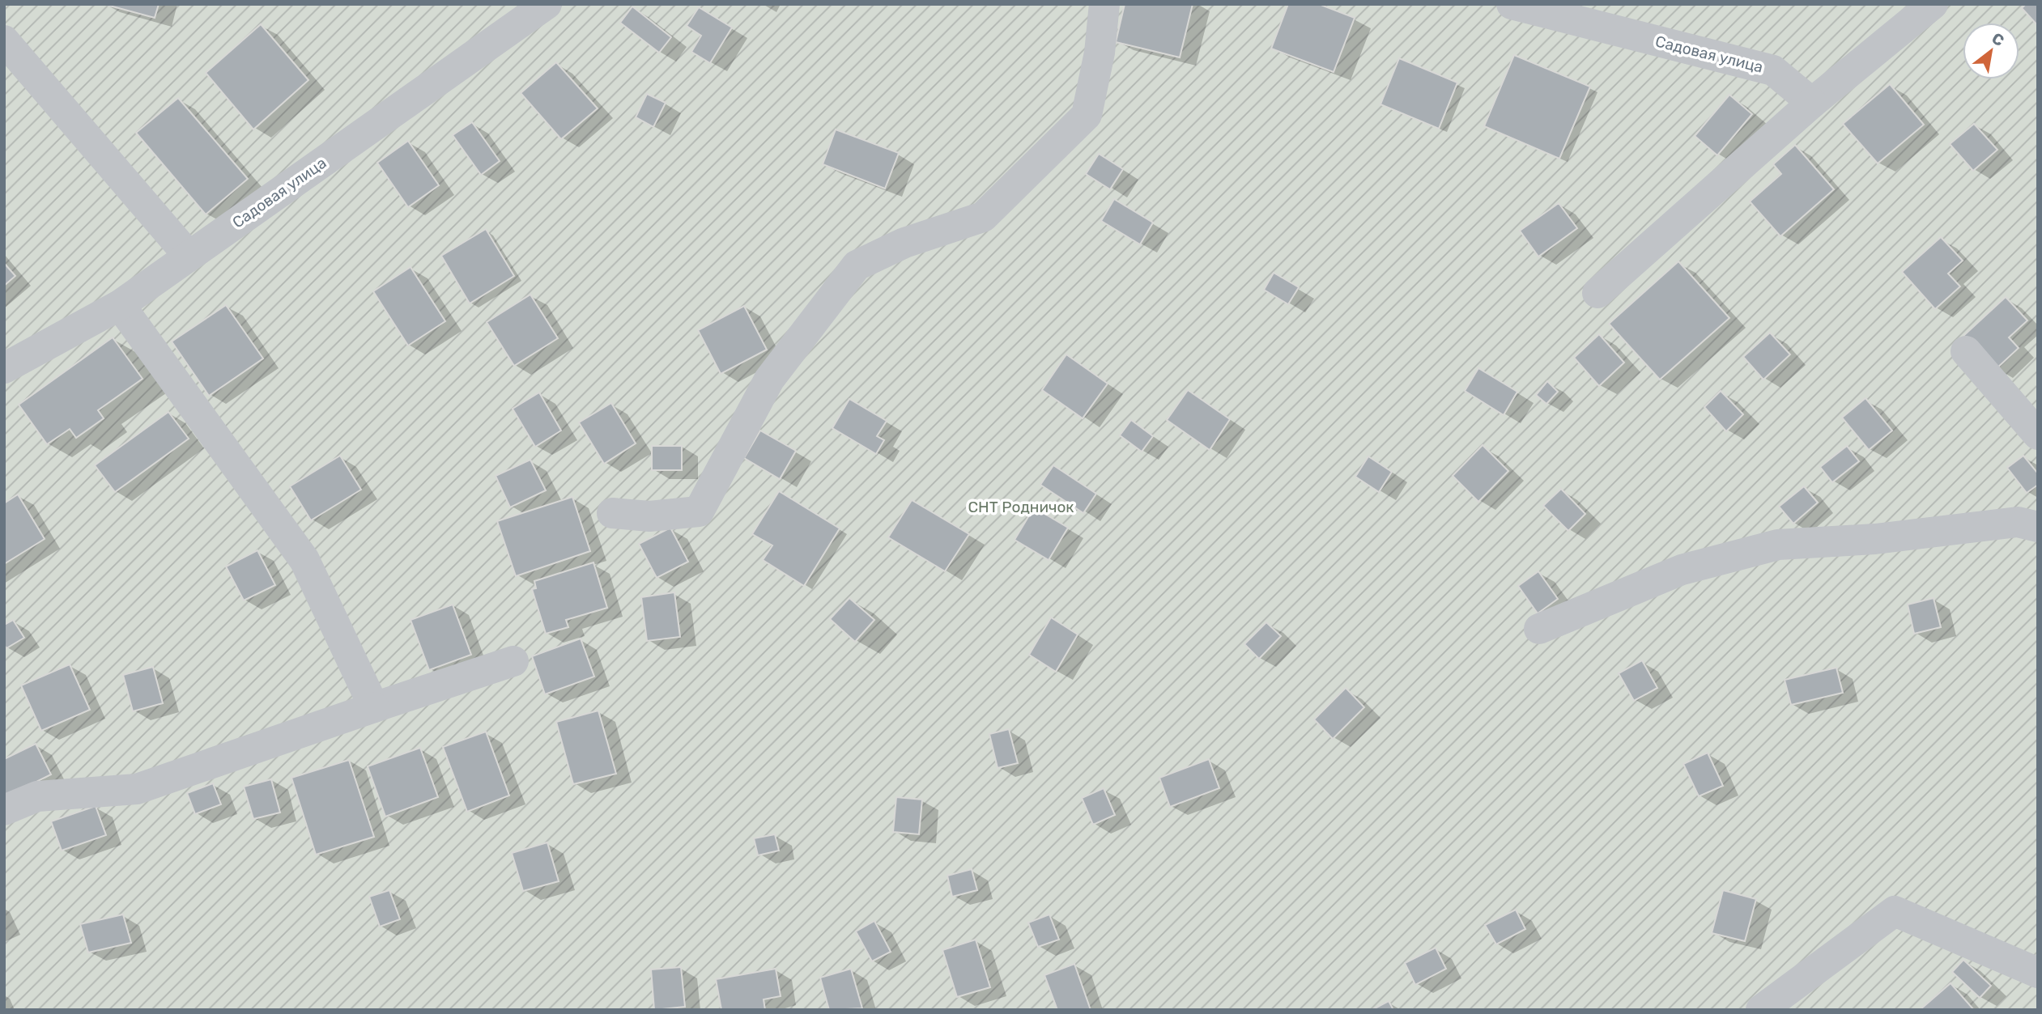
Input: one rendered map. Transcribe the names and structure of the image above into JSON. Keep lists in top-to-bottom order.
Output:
{
  "streets": {
    "street": ["Садовая улица"]
  },
  "parks": ["СНТ Родничок"],
  "north": "top right"
}
